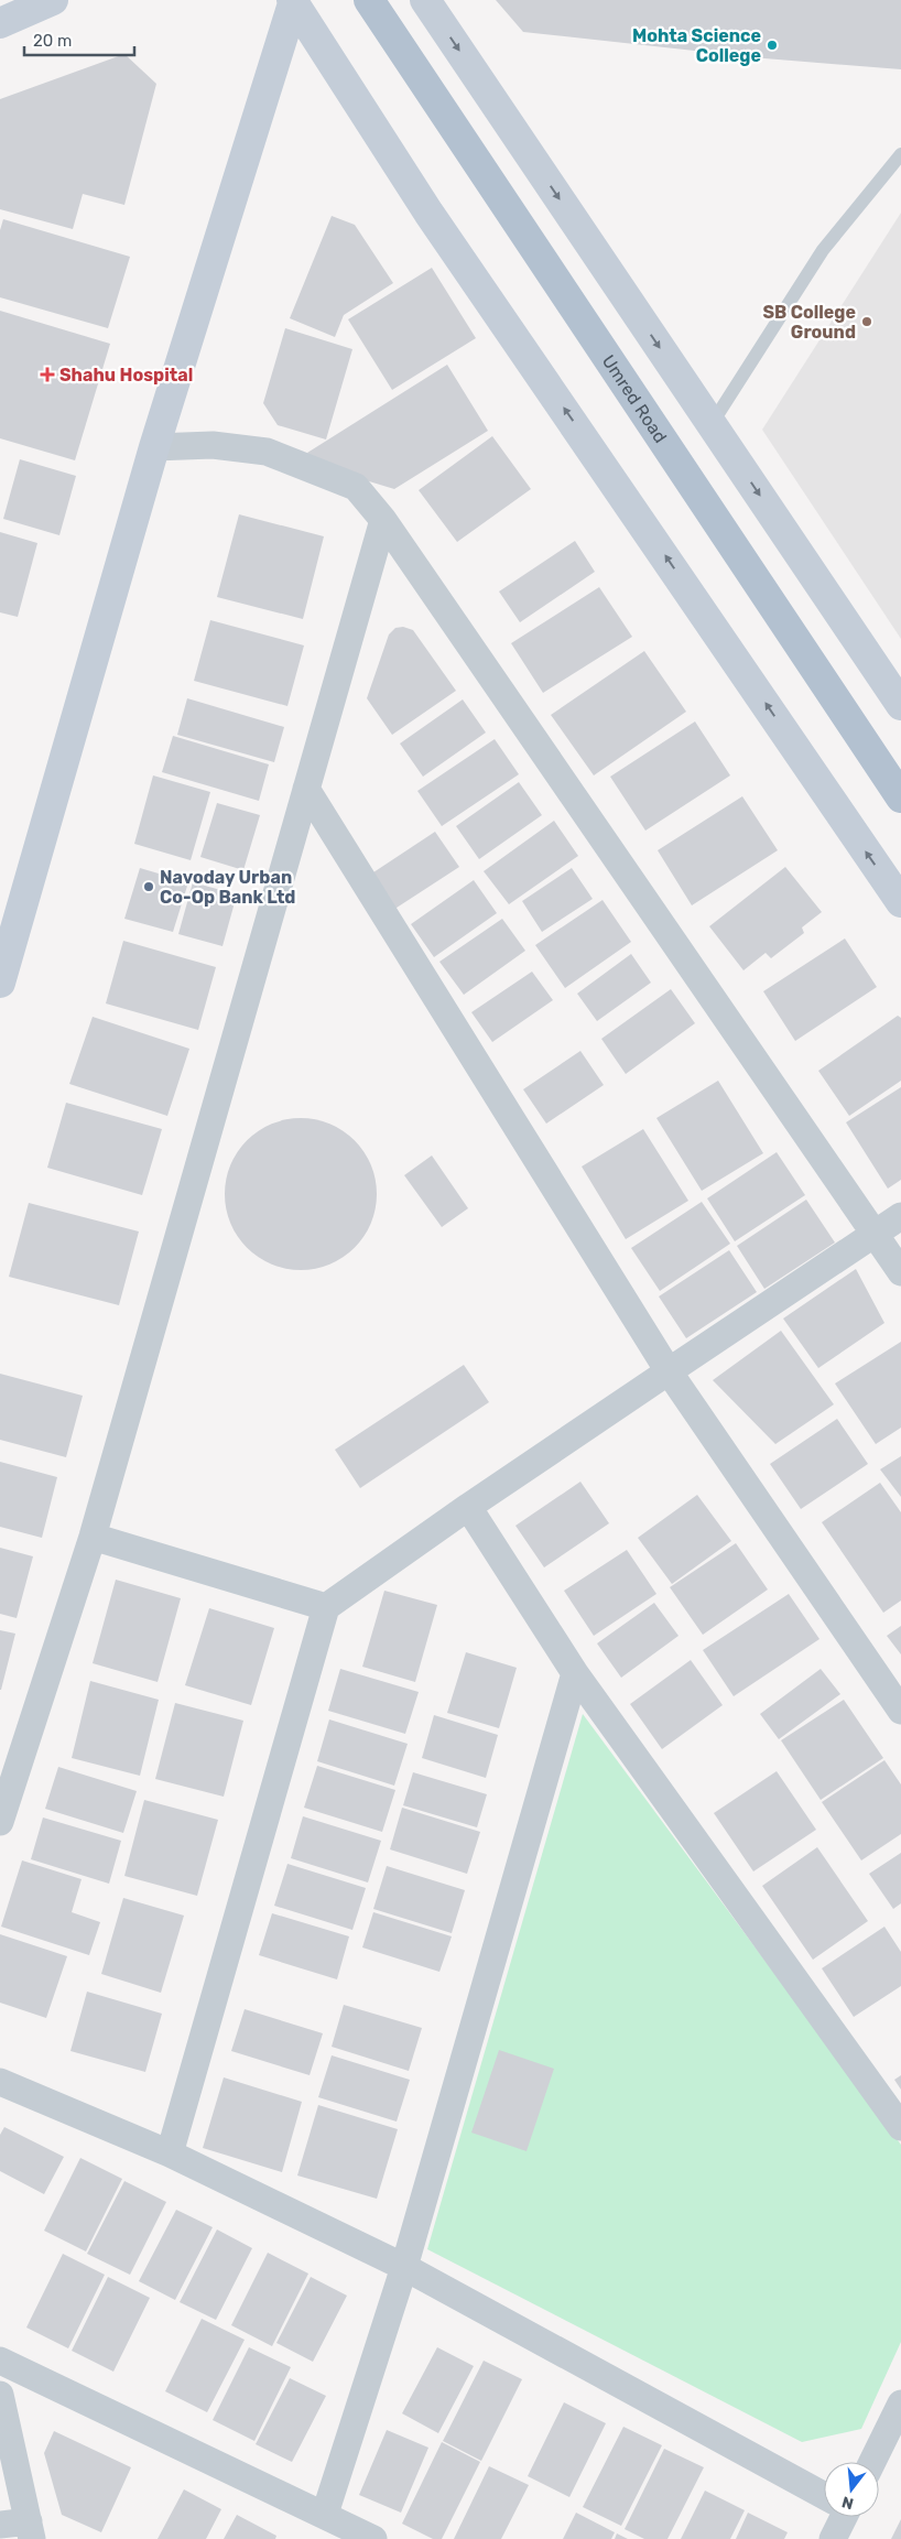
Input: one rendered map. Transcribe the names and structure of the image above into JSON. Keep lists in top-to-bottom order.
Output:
{
  "streets": {
    "main road": ["Umred Road"]
  },
  "places": {
    "other": ["Mohta Science College", "SB College Ground", "Navoday Urban Co-Op Bank Ltd"],
    "health": ["Shahu Hospital"]
  },
  "scale_bar": "20 m",
  "north": "bottom"
}
